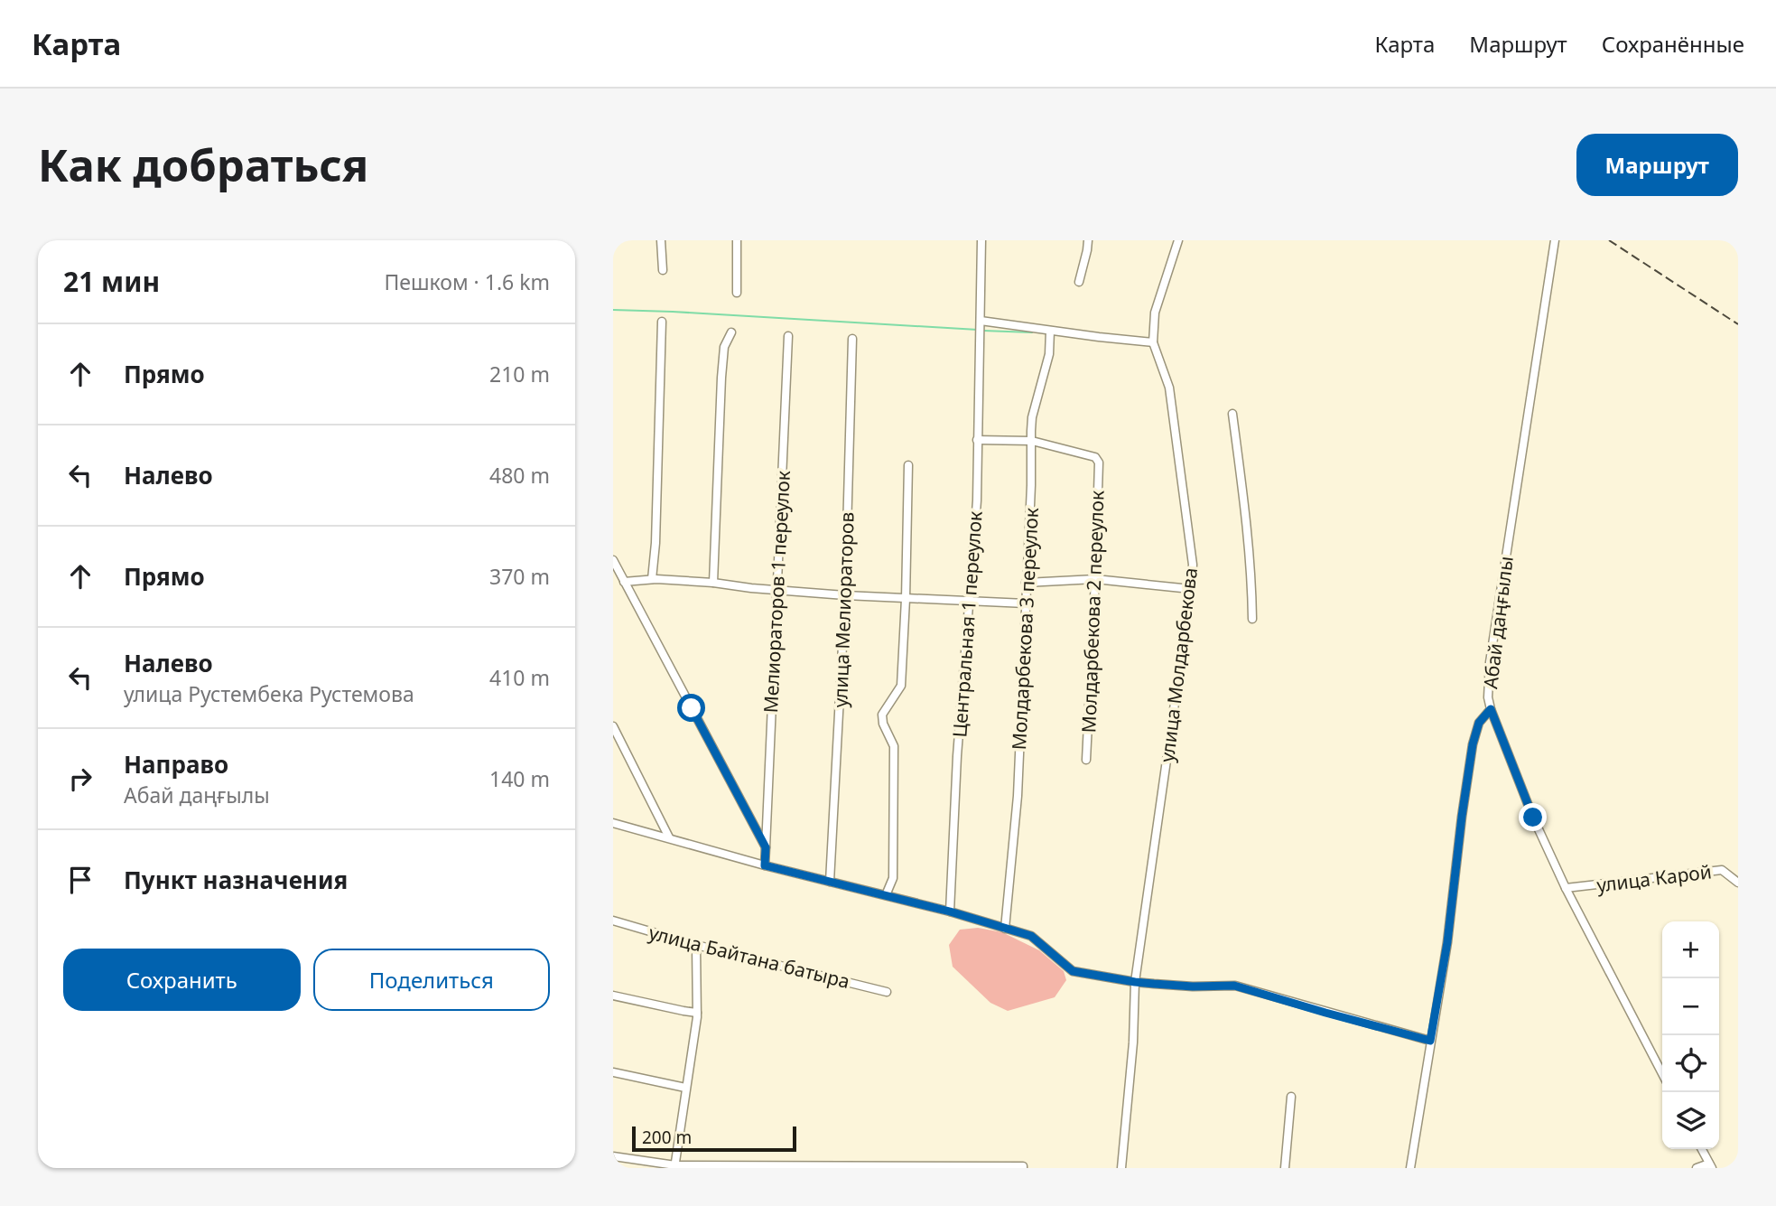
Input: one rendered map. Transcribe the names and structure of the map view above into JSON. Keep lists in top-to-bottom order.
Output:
{
  "streets": {
    "street": [
      "Мелиораторов 1 переулок",
      "улица Мелиораторов",
      "Молдарбекова 2 переулок",
      "Абай даңғылы",
      "Центральная 1 переулок",
      "Молдарбекова 3 переулок",
      "улица Молдарбекова",
      "улица Карой",
      "улица Байтана батыра"
    ]
  },
  "crossings": [
    ["Молдарбекова 2 переулок", "Молдарбекова 3 переулок"],
    ["Абай даңғылы", "улица Карой"]
  ],
  "scale_bar": "200 m",
  "page": {
    "header": "Карта",
    "nav": ["Карта", "Маршрут", "Сохранённые"],
    "buttons": [
      "Маршрут",
      ["Сохранить", "Поделиться"]
    ],
    "title": "Как добраться",
    "heading": ["21 мин", "Пешком · 1.6 km"],
    "list": [
      ["Прямо", "210 m"],
      ["Налево", "480 m"],
      ["Прямо", "370 m"],
      ["Налево", "улица Рустембека Рустемова", "410 m"],
      ["Направо", "Абай даңғылы", "140 m"],
      "Пункт назначения"
    ],
    "map_buttons": ["+", "−"],
    "scale": "200 m"
  }
}
